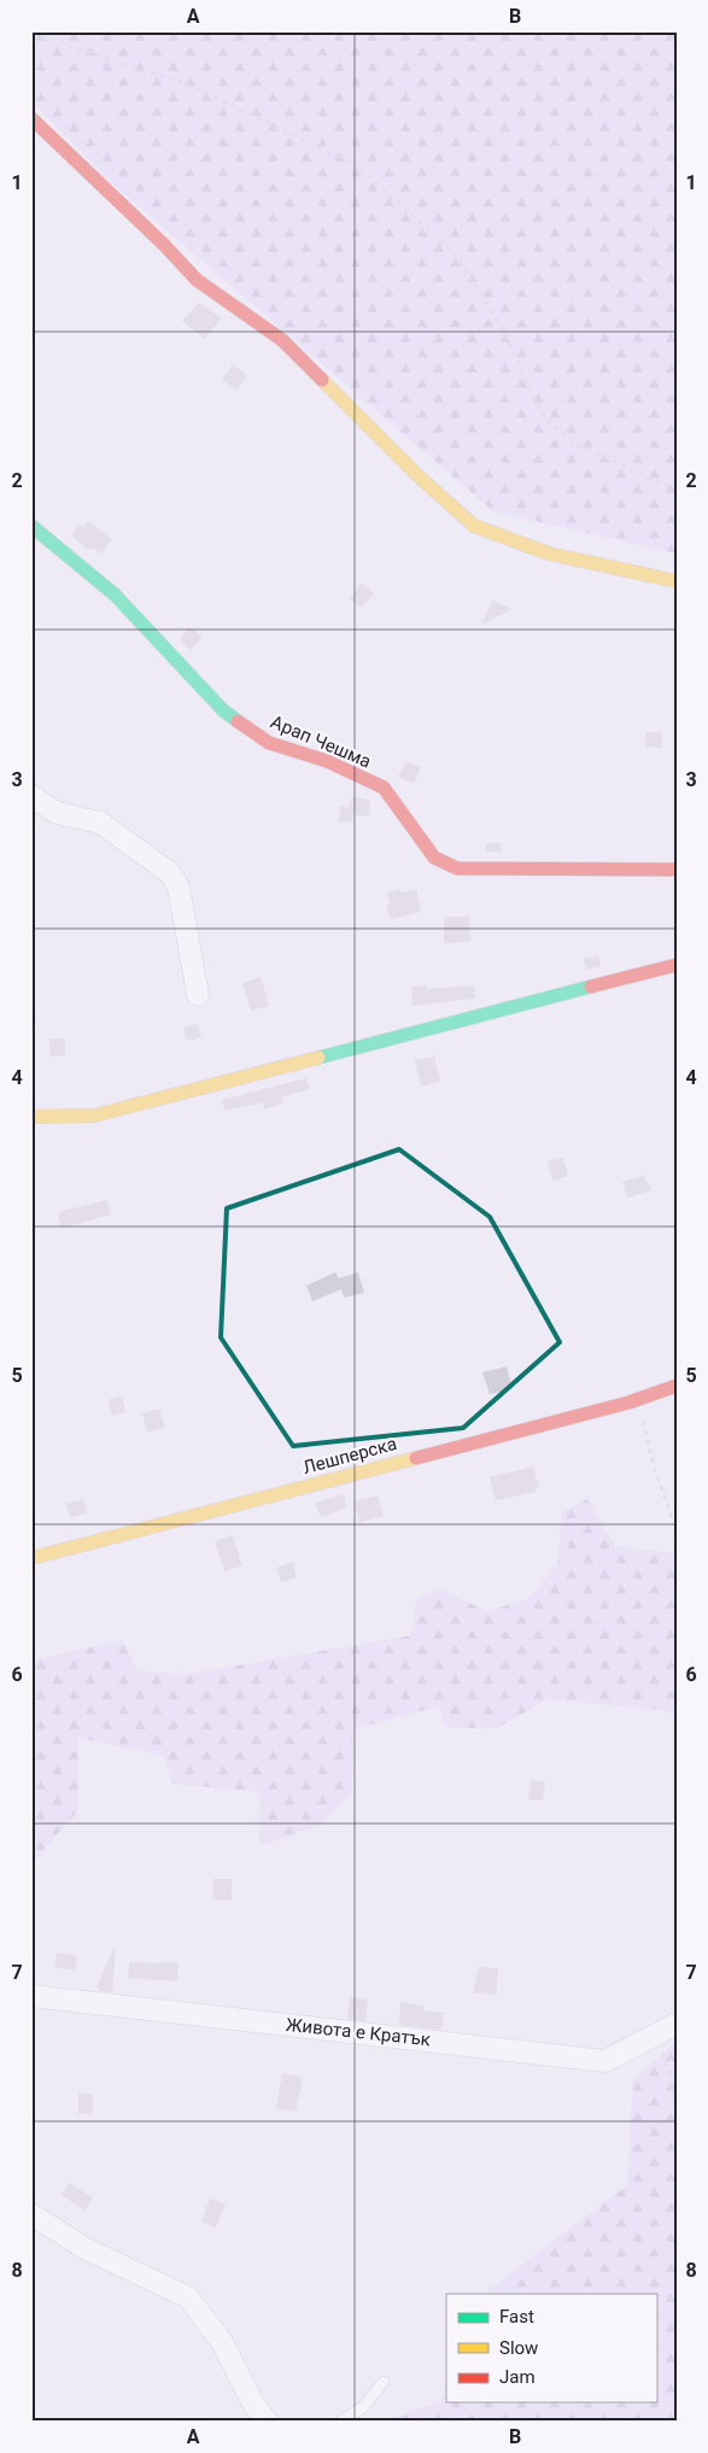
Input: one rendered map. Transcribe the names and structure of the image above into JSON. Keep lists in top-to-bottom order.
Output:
{
  "streets": {
    "street": ["Арап Чешма", "Лешперска", "Живота е Кратък"]
  },
  "legend": ["Fast", "Slow", "Jam"],
  "grid": {
    "columns": ["A", "B"],
    "rows": [
      "1",
      "2",
      "3",
      "4",
      "5",
      "6",
      "7",
      "8"
    ]
  }
}
